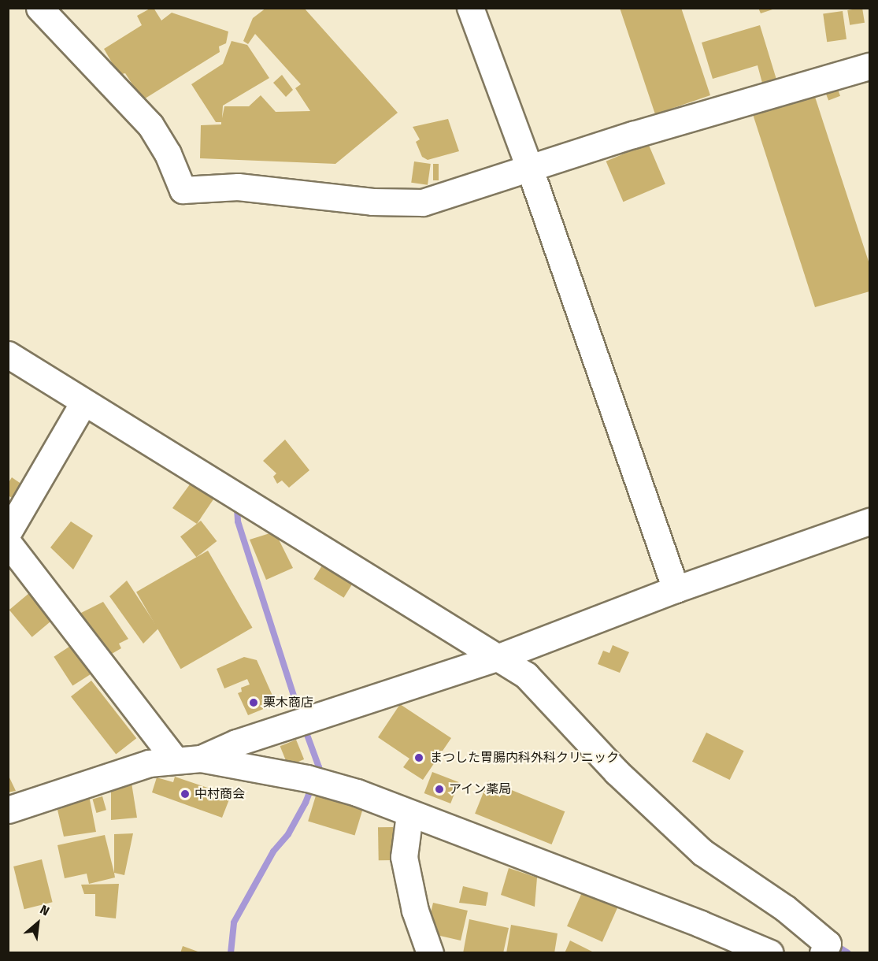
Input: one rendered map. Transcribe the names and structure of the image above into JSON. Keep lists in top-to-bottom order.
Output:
{
  "places": [
    "栗木商店",
    "まつした胃腸内科外科クリニック",
    "アイン薬局",
    "中村商会"
  ],
  "north": "top right"
}
